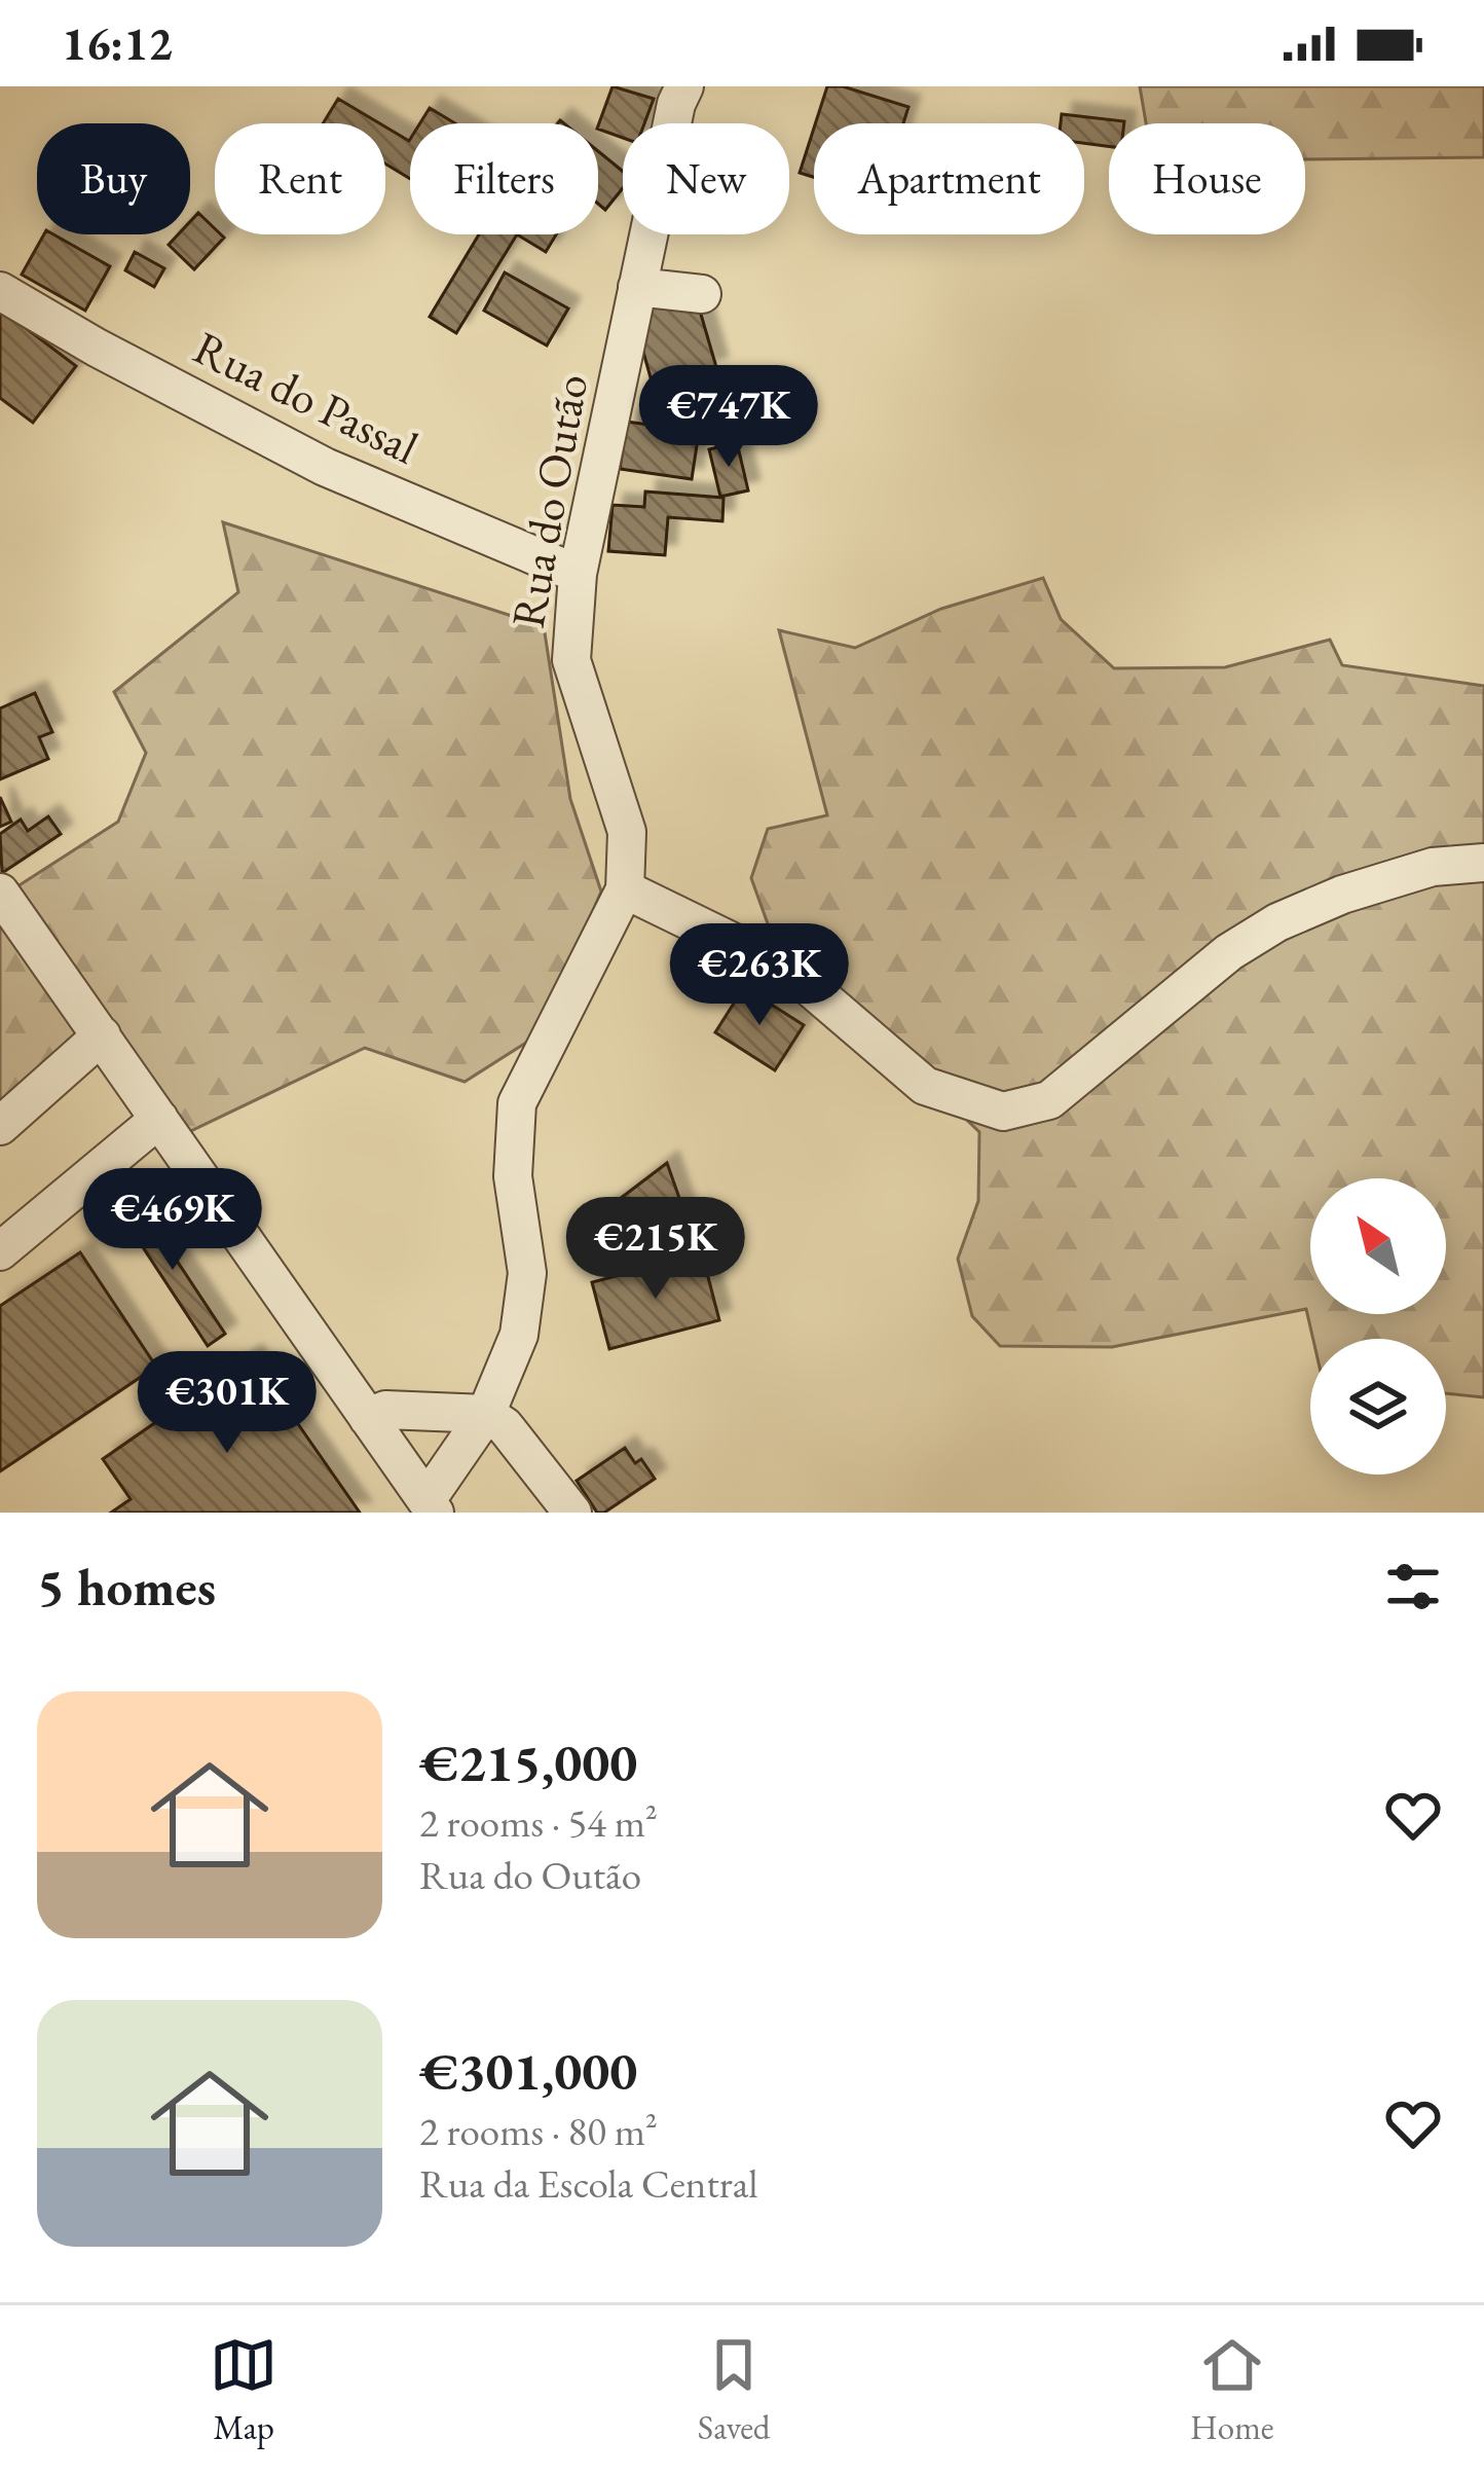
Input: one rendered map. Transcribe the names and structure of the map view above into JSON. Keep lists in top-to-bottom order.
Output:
{
  "streets": {
    "street": ["Rua do Passal", "Rua do Outão"]
  },
  "crossings": [
    ["Rua do Passal", "Rua do Outão"]
  ],
  "north": "top left",
  "page": {
    "status": "16:12",
    "chip": [
      "Buy",
      "Rent",
      "Filters",
      "New",
      "Apartment",
      "House"
    ],
    "price": [
      "€747K",
      "€263K",
      "€469K",
      "€215K",
      "€301K"
    ],
    "heading": "5 homes",
    "list": [
      {
        "name": "€215,000",
        "note": "2 rooms · 54 m² · Rua do Outão"
      },
      {
        "name": "€301,000",
        "note": "2 rooms · 80 m² · Rua da Escola Central"
      }
    ],
    "tabs": ["Map", "Saved", "Home"]
  }
}
